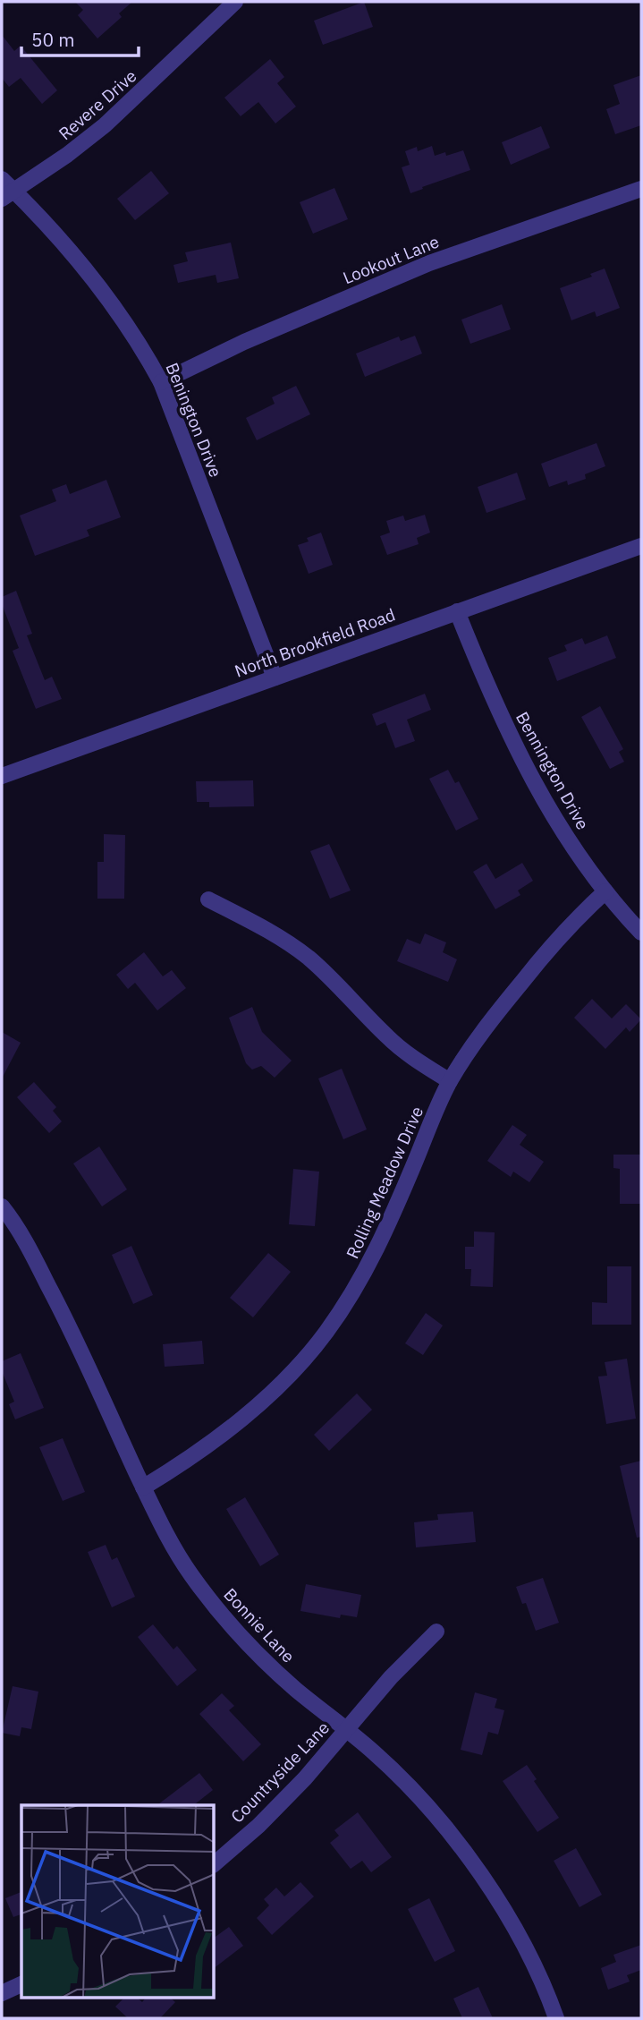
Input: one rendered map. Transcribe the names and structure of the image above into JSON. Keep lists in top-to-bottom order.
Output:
{
  "streets": {
    "street": [
      "Revere Drive",
      "Lookout Lane",
      "Benington Drive",
      "North Brookfield Road",
      "Bennington Drive",
      "Rolling Meadow Drive",
      "Bonnie Lane",
      "Countryside Lane"
    ]
  },
  "crossings": [
    ["Revere Drive", "Benington Drive"],
    ["Lookout Lane", "Benington Drive"],
    ["Benington Drive", "North Brookfield Road"],
    ["North Brookfield Road", "Bennington Drive"],
    ["Bennington Drive", "Rolling Meadow Drive"],
    ["Rolling Meadow Drive", "Bonnie Lane"],
    ["Bonnie Lane", "Countryside Lane"]
  ],
  "scale_bar": "50 m"
}
